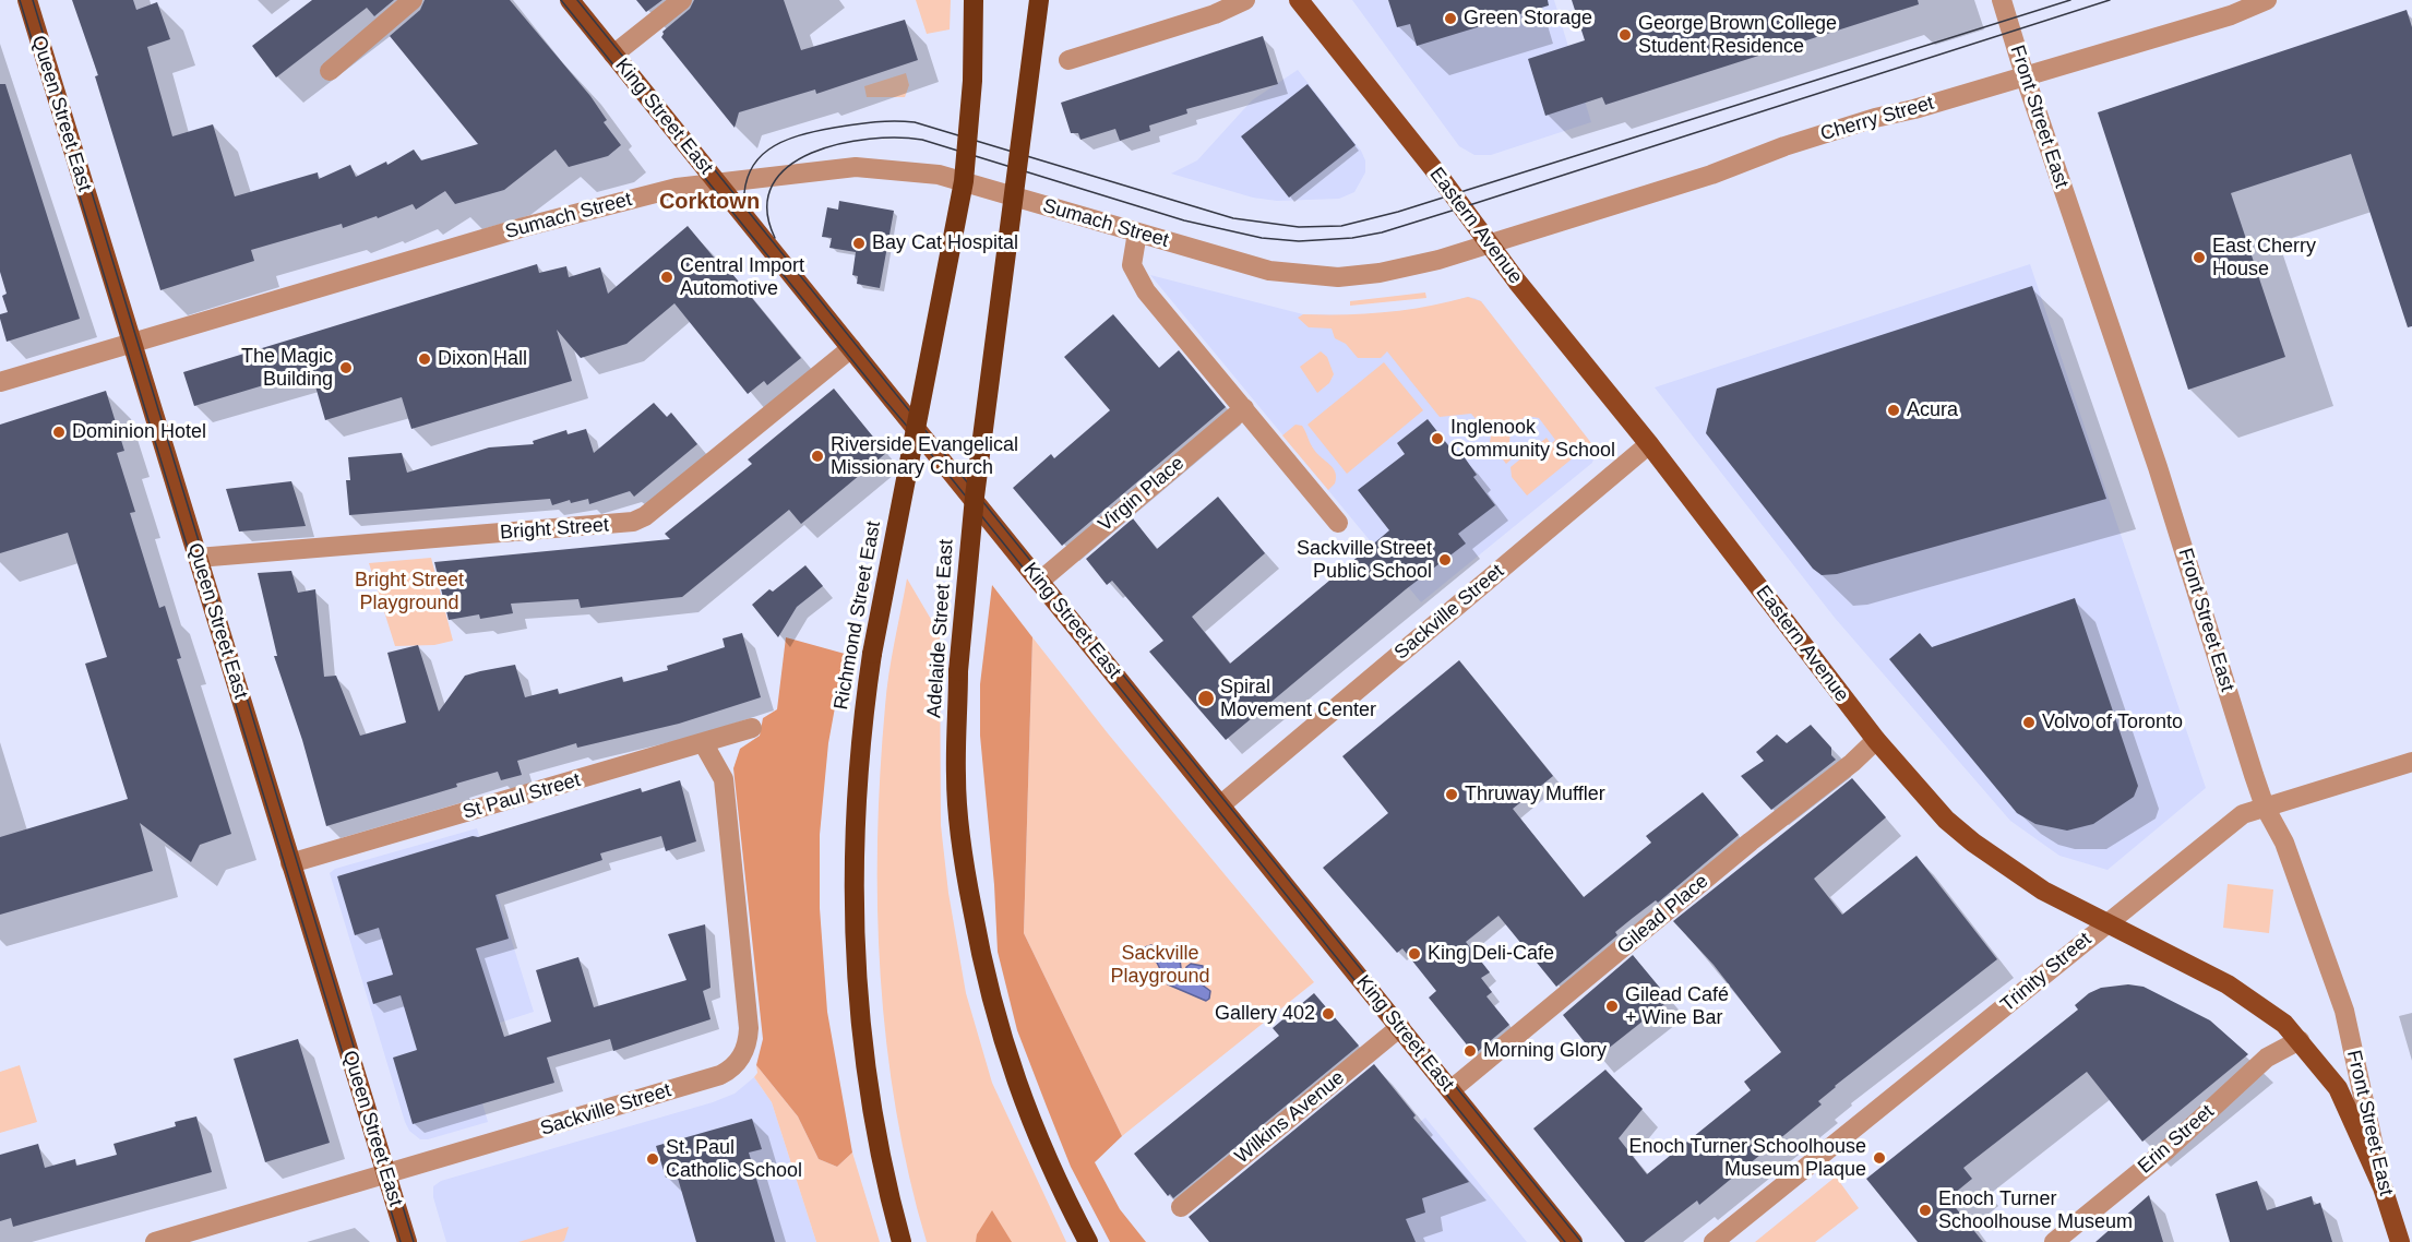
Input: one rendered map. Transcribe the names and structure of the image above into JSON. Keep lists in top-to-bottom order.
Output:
{
  "streets": {
    "highway": ["Richmond Street East", "Adelaide Street East"],
    "main road": [
      "Queen Street East",
      "King Street East",
      "Front Street East",
      "Eastern Avenue"
    ],
    "street": [
      "Cherry Street",
      "Sumach Street",
      "Virgin Place",
      "Bright Street",
      "Sackville Street",
      "St Paul Street",
      "Gilead Place",
      "Trinity Street",
      "Wilkins Avenue",
      "Erin Street"
    ]
  },
  "crossings": [
    ["Queen Street East", "Sumach Street"],
    ["Queen Street East", "Bright Street"],
    ["Queen Street East", "Sackville Street"],
    ["Queen Street East", "St Paul Street"],
    ["King Street East", "Sumach Street"],
    ["King Street East", "Virgin Place"],
    ["King Street East", "Bright Street"],
    ["King Street East", "Sackville Street"],
    ["King Street East", "Gilead Place"],
    ["King Street East", "Wilkins Avenue"],
    ["Front Street East", "Cherry Street"],
    ["Front Street East", "Eastern Avenue"],
    ["Front Street East", "Trinity Street"],
    ["Cherry Street", "Sumach Street"],
    ["Cherry Street", "Eastern Avenue"],
    ["Sumach Street", "Eastern Avenue"],
    ["Eastern Avenue", "Sackville Street"],
    ["Eastern Avenue", "Gilead Place"],
    ["Eastern Avenue", "Trinity Street"],
    ["Eastern Avenue", "Erin Street"],
    ["Sackville Street", "St Paul Street"]
  ],
  "districts": ["Corktown"],
  "parks": ["Bright Street Playground", "Sackville Playground"],
  "places": [
    "Green Storage",
    "George Brown College Student Residence",
    "Bay Cat Hospital",
    "East Cherry House",
    "Central Import Automotive",
    "Dixon Hall",
    "The Magic Building",
    "Acura",
    "Dominion Hotel",
    "Inglenook Community School",
    "Riverside Evangelical Missionary Church",
    "Sackville Street Public School",
    "Spiral Movement Center",
    "Volvo of Toronto",
    "Thruway Muffler",
    "King Deli-Cafe",
    "Gilead Café + Wine Bar",
    "Gallery 402",
    "Morning Glory",
    "Enoch Turner Schoolhouse Museum Plaque",
    "St. Paul Catholic School",
    "Enoch Turner Schoolhouse Museum"
  ]
}
